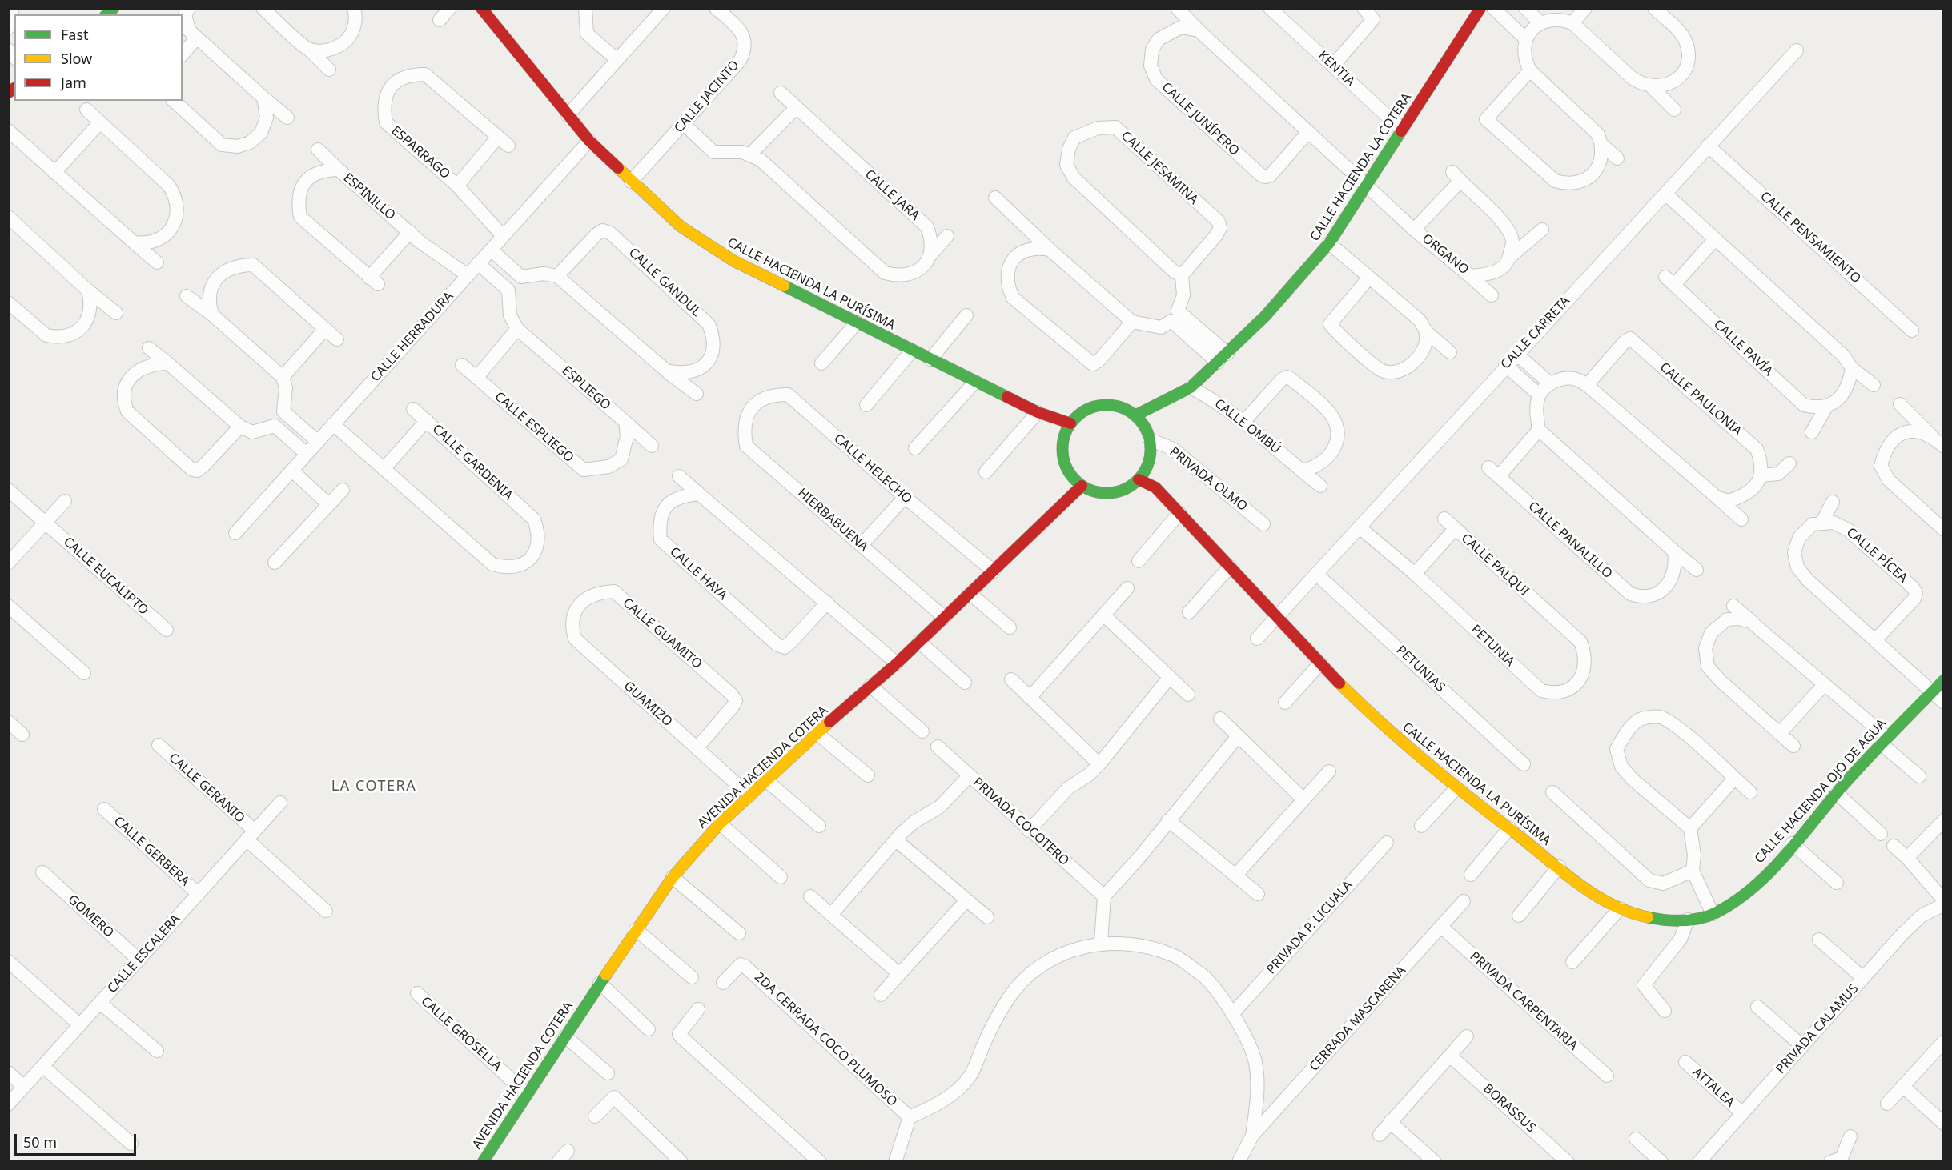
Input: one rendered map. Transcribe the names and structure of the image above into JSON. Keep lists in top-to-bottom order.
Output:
{
  "streets": {
    "street": [
      "KENTIA",
      "CALLE JACINTO",
      "CALLE JUNÍPERO",
      "ESPARRAGO",
      "CALLE HACIENDA LA COTERA",
      "CALLE JESAMINA",
      "CALLE JARA",
      "ESPINILLO",
      "CALLE PENSAMIENTO",
      "ORGANO",
      "CALLE GANDUL",
      "CALLE HACIENDA LA PURÍSIMA",
      "CALLE CARRETA",
      "CALLE HERRADURA",
      "CALLE PAVÍA",
      "ESPLIEGO",
      "CALLE PAULONIA",
      "CALLE OMBÚ",
      "CALLE ESPLIEGO",
      "CALLE GARDENIA",
      "CALLE HELECHO",
      "PRIVADA OLMO",
      "HIERBABUENA",
      "CALLE PANALILLO",
      "CALLE PÍCEA",
      "CALLE PALQUI",
      "CALLE HAYA",
      "CALLE EUCALIPTO",
      "CALLE GUAMITO",
      "PETUNIA",
      "PETUNIAS",
      "GUAMIZO",
      "AVENIDA HACIENDA COTERA",
      "CALLE GERANIO",
      "CALLE HACIENDA OJO DE AGUA",
      "PRIVADA COCOTERO",
      "CALLE GERBERA",
      "GOMERO",
      "PRIVADA P. LICUALA",
      "CALLE ESCALERA",
      "PRIVADA CARPENTARIA",
      "CERRADA MASCARENA",
      "PRIVADA CALAMUS",
      "CALLE GROSELLA",
      "2DA CERRADA COCO PLUMOSO",
      "ATTALEA",
      "BORASSUS"
    ]
  },
  "crossings": [
    ["KENTIA", "CALLE HACIENDA LA COTERA"],
    ["CALLE JACINTO", "CALLE HACIENDA LA PURÍSIMA"],
    ["ESPARRAGO", "CALLE HERRADURA"],
    ["CALLE HACIENDA LA COTERA", "ORGANO"],
    ["CALLE HACIENDA LA COTERA", "CALLE HACIENDA LA PURÍSIMA"],
    ["CALLE HACIENDA LA COTERA", "CALLE OMBÚ"],
    ["CALLE HACIENDA LA COTERA", "PRIVADA OLMO"],
    ["CALLE HACIENDA LA COTERA", "AVENIDA HACIENDA COTERA"],
    ["ESPINILLO", "CALLE HERRADURA"],
    ["CALLE PENSAMIENTO", "CALLE CARRETA"],
    ["CALLE HACIENDA LA PURÍSIMA", "CALLE CARRETA"],
    ["CALLE HACIENDA LA PURÍSIMA", "CALLE HERRADURA"],
    ["CALLE HACIENDA LA PURÍSIMA", "PRIVADA OLMO"],
    ["CALLE HACIENDA LA PURÍSIMA", "AVENIDA HACIENDA COTERA"],
    ["CALLE HACIENDA LA PURÍSIMA", "CALLE HACIENDA OJO DE AGUA"],
    ["CALLE CARRETA", "PETUNIAS"],
    ["ESPLIEGO", "CALLE ESPLIEGO"],
    ["CALLE HELECHO", "HIERBABUENA"],
    ["CALLE HELECHO", "AVENIDA HACIENDA COTERA"],
    ["PRIVADA OLMO", "AVENIDA HACIENDA COTERA"],
    ["HIERBABUENA", "AVENIDA HACIENDA COTERA"],
    ["CALLE PALQUI", "PETUNIA"],
    ["CALLE GUAMITO", "GUAMIZO"],
    ["GUAMIZO", "AVENIDA HACIENDA COTERA"],
    ["AVENIDA HACIENDA COTERA", "CALLE GROSELLA"],
    ["CALLE GERANIO", "CALLE ESCALERA"],
    ["CALLE GERBERA", "CALLE ESCALERA"],
    ["GOMERO", "CALLE ESCALERA"],
    ["PRIVADA CARPENTARIA", "CERRADA MASCARENA"],
    ["PRIVADA CALAMUS", "ATTALEA"]
  ],
  "districts": ["LA COTERA"],
  "legend": ["Fast", "Slow", "Jam"],
  "scale_bar": "50 m"
}
